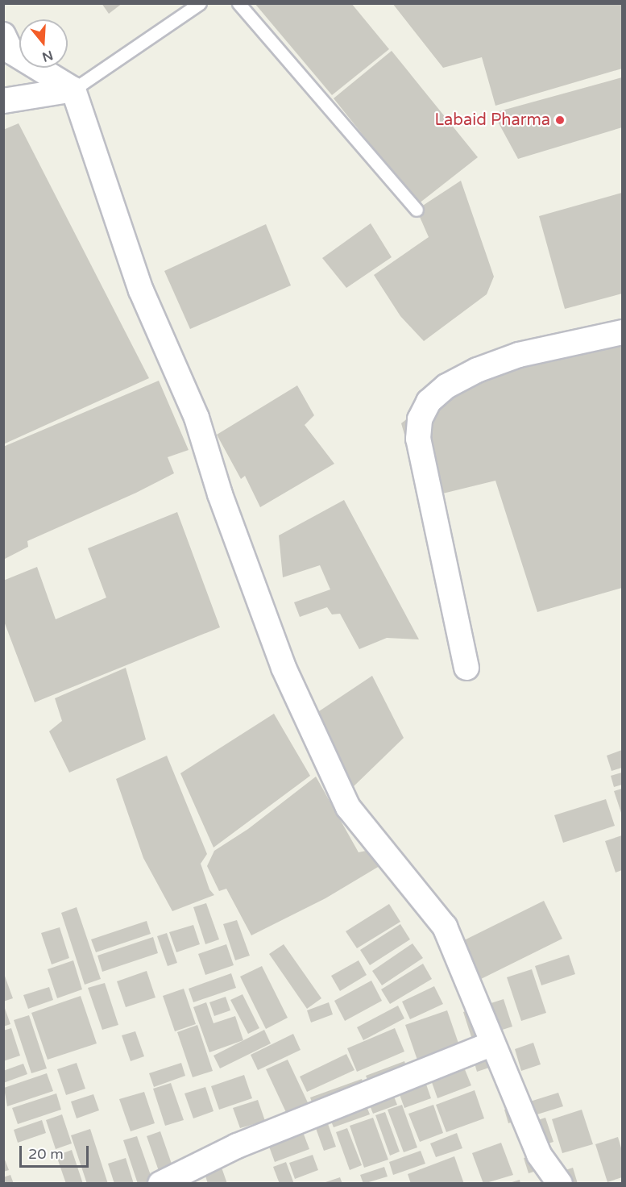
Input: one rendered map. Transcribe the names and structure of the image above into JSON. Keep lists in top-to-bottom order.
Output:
{
  "places": ["Labaid Pharma"],
  "scale_bar": "20 m",
  "north": "bottom"
}
